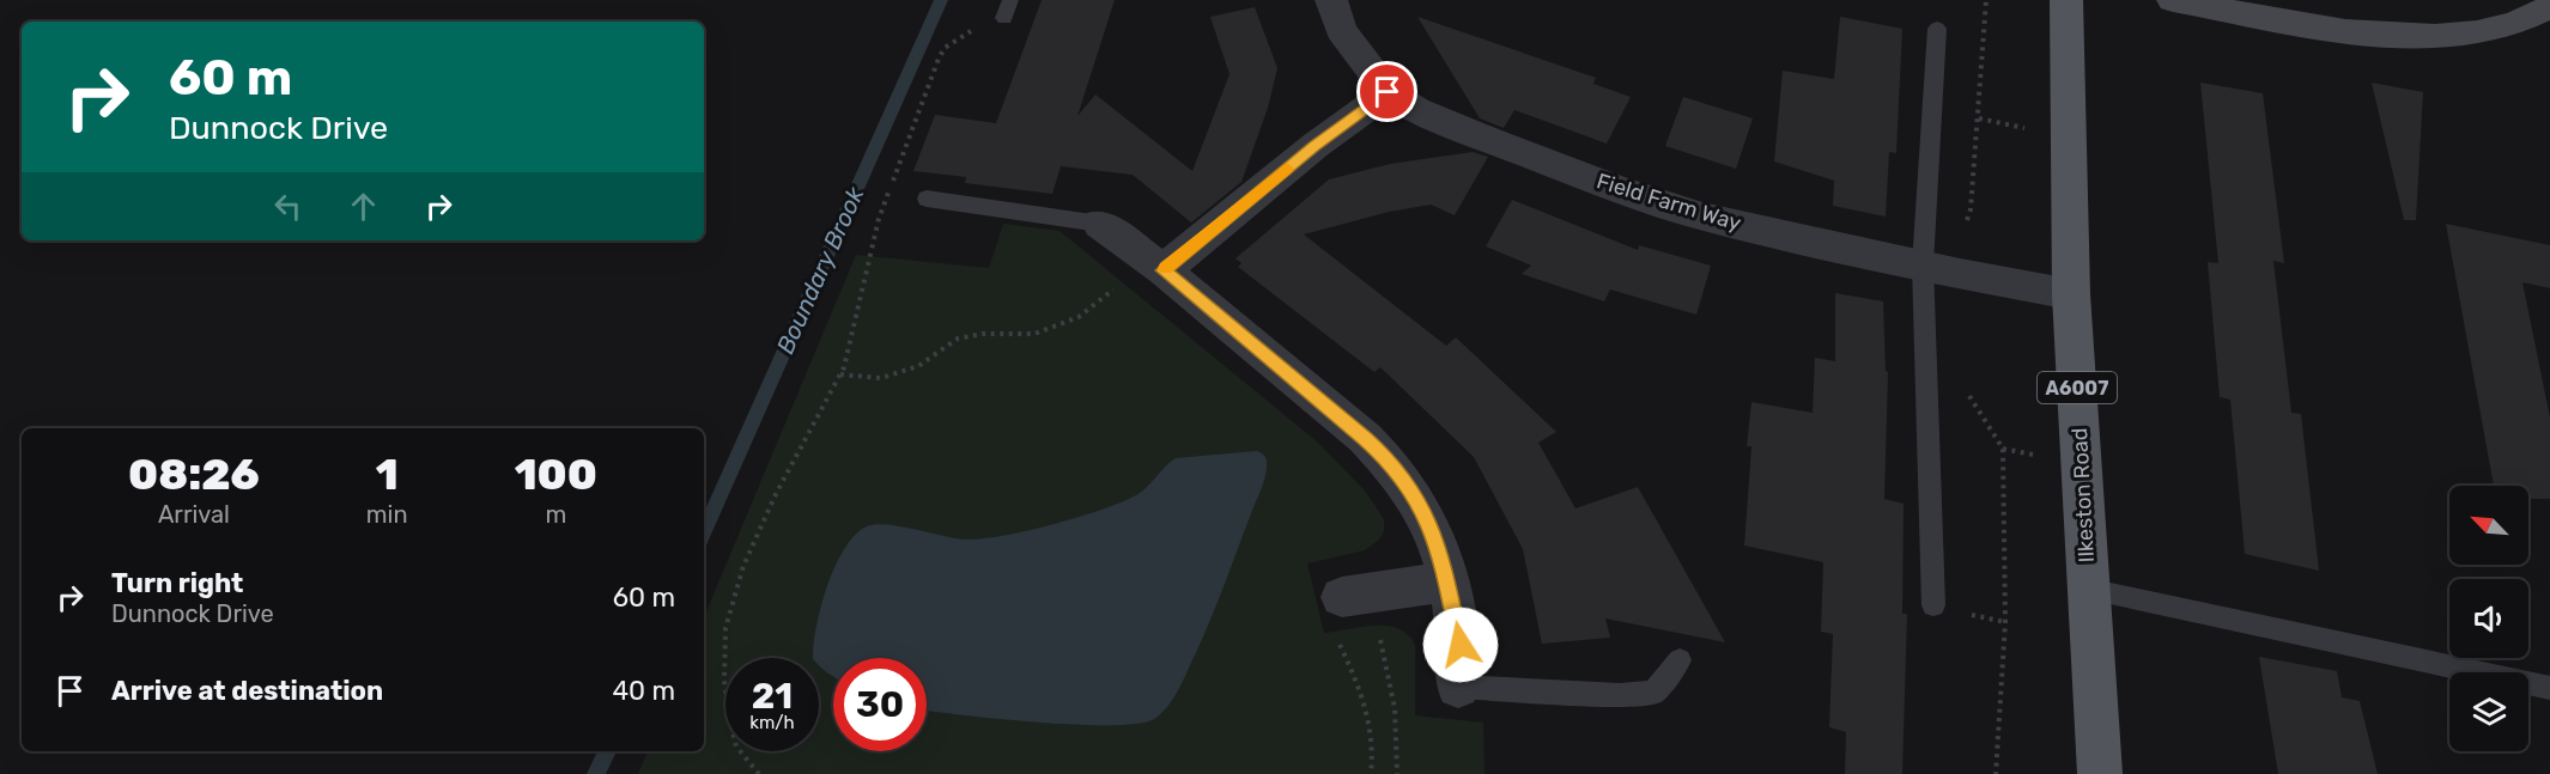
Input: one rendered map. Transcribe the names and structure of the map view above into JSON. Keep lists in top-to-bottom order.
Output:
{
  "streets": {
    "main road": ["A6007", "Ilkeston Road"],
    "street": ["Field Farm Way"]
  },
  "crossings": [
    ["Field Farm Way", "Ilkeston Road"]
  ],
  "water": ["Boundary Brook"],
  "north": "top left",
  "page": {
    "turn": ["60 m", "Dunnock Drive"],
    "eta": [
      "08:26",
      "Arrival",
      "1",
      "min",
      "100",
      "m"
    ],
    "list": [
      {
        "name": "Turn right",
        "note": "Dunnock Drive",
        "value": "60 m"
      },
      {
        "name": "Arrive at destination",
        "value": "40 m"
      }
    ],
    "speed": "21 km/h",
    "limit": "30"
  }
}
